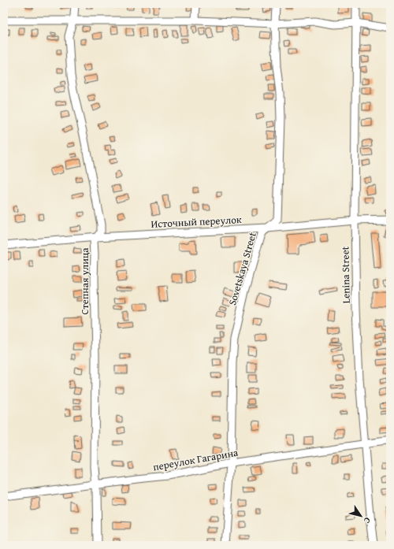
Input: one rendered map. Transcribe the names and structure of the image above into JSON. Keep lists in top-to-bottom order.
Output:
{
  "streets": {
    "street": [
      "Источный переулок",
      "Sovetskaya Street",
      "Lenina Street",
      "Степная улица",
      "переулок Гагарина"
    ]
  },
  "crossings": [
    ["Источный переулок", "Sovetskaya Street"],
    ["Источный переулок", "Lenina Street"],
    ["Источный переулок", "Степная улица"],
    ["Sovetskaya Street", "переулок Гагарина"],
    ["Lenina Street", "переулок Гагарина"],
    ["Степная улица", "переулок Гагарина"]
  ],
  "north": "bottom right"
}
